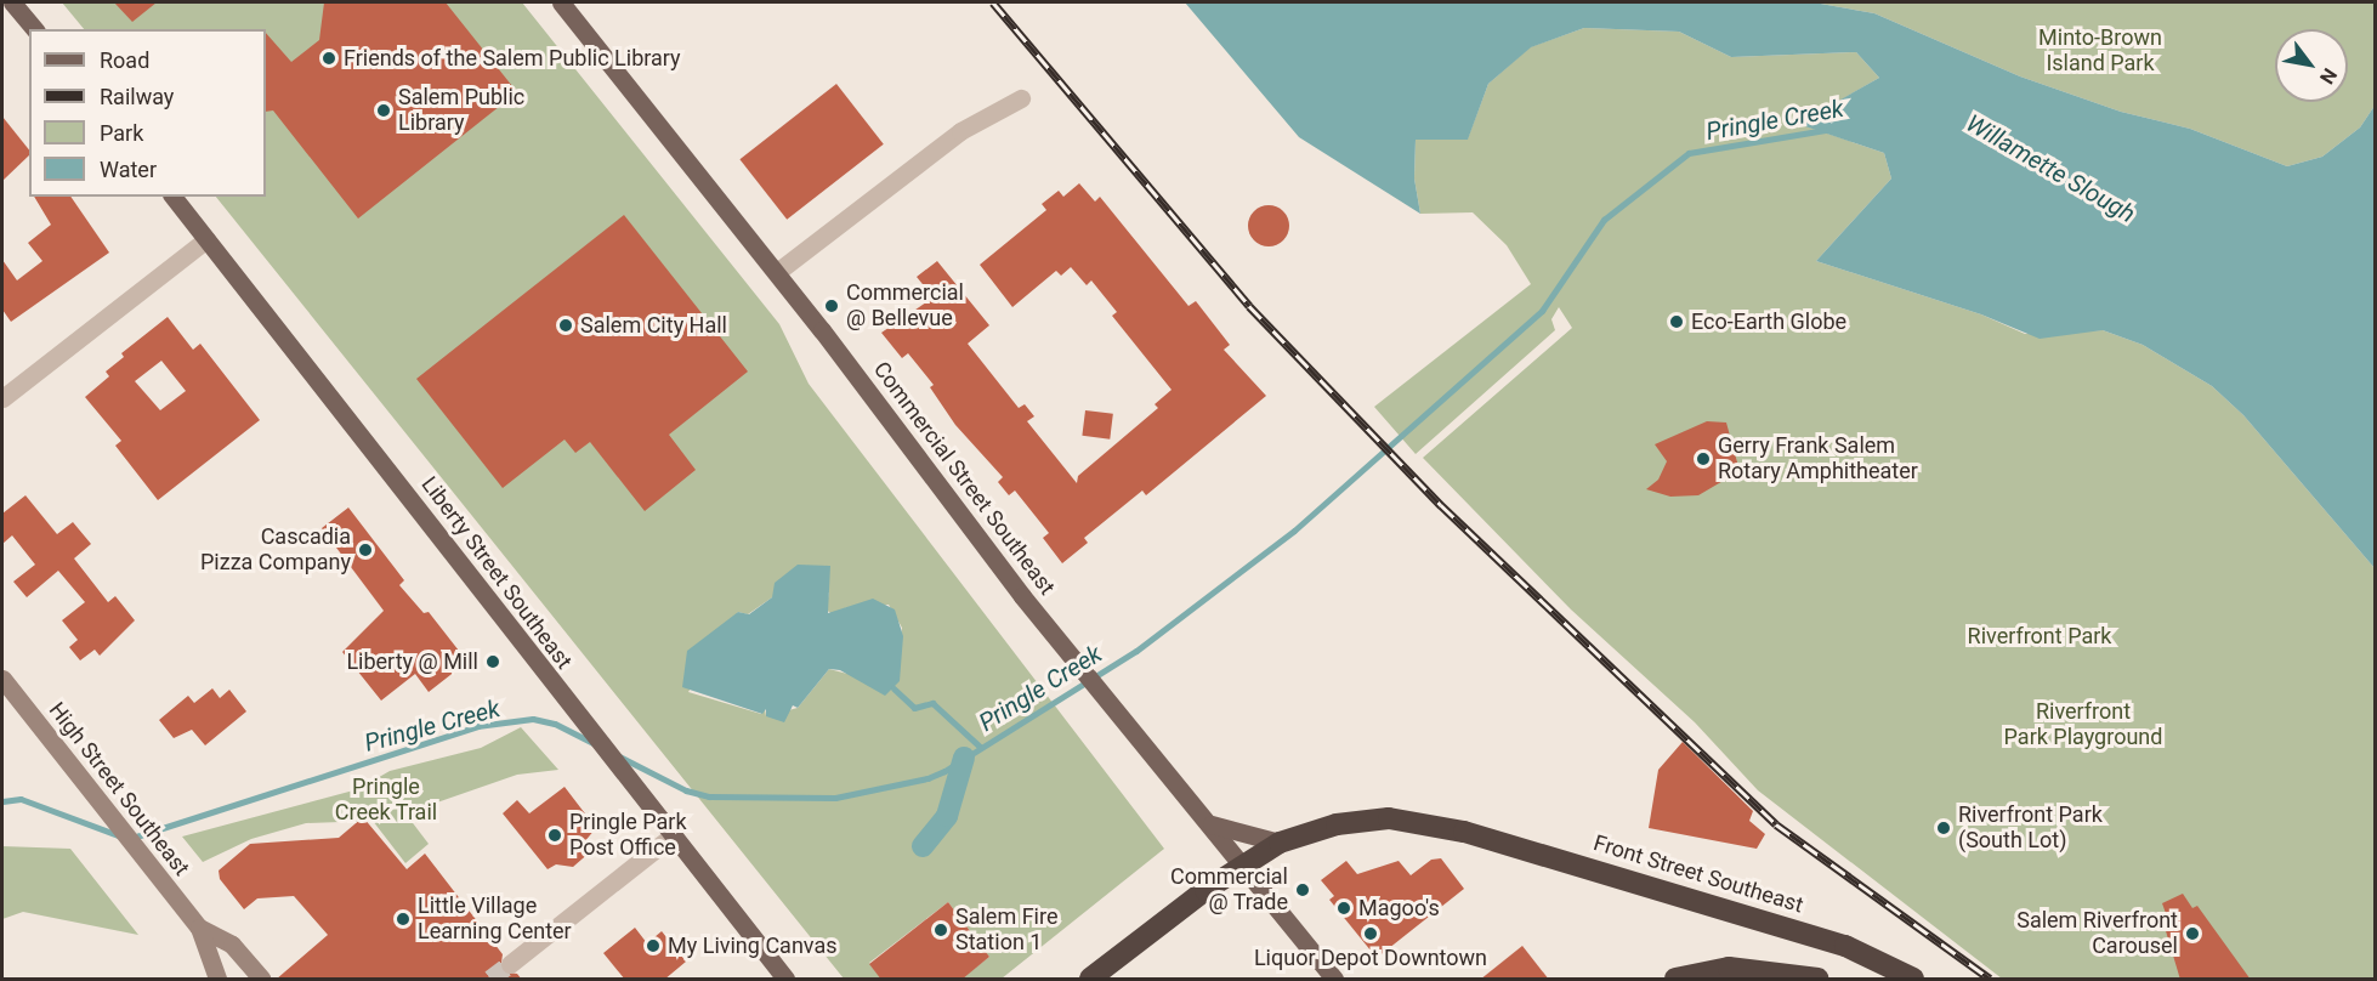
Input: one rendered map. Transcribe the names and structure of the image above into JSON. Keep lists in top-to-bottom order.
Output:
{
  "streets": {
    "highway": ["Front Street Southeast"],
    "main road": ["Commercial Street Southeast", "Liberty Street Southeast"],
    "street": ["High Street Southeast"]
  },
  "crossings": [
    ["Commercial Street Southeast", "Front Street Southeast"]
  ],
  "water": ["Pringle Creek", "Willamette Slough"],
  "parks": [
    "Minto-Brown Island Park",
    "Riverfront Park",
    "Riverfront Park Playground",
    "Pringle Creek Trail"
  ],
  "places": [
    "Friends of the Salem Public Library",
    "Salem Public Library",
    "Commercial @ Bellevue",
    "Eco-Earth Globe",
    "Salem City Hall",
    "Gerry Frank Salem Rotary Amphitheater",
    "Cascadia Pizza Company",
    "Liberty @ Mill",
    "Riverfront Park (South Lot)",
    "Pringle Park Post Office",
    "Commercial @ Trade",
    "Magoo's",
    "Little Village Learning Center",
    "Salem Fire Station 1",
    "Liquor Depot Downtown",
    "Salem Riverfront Carousel",
    "My Living Canvas"
  ],
  "legend": [
    "Road",
    "Railway",
    "Park",
    "Water"
  ],
  "north": "bottom right"
}
